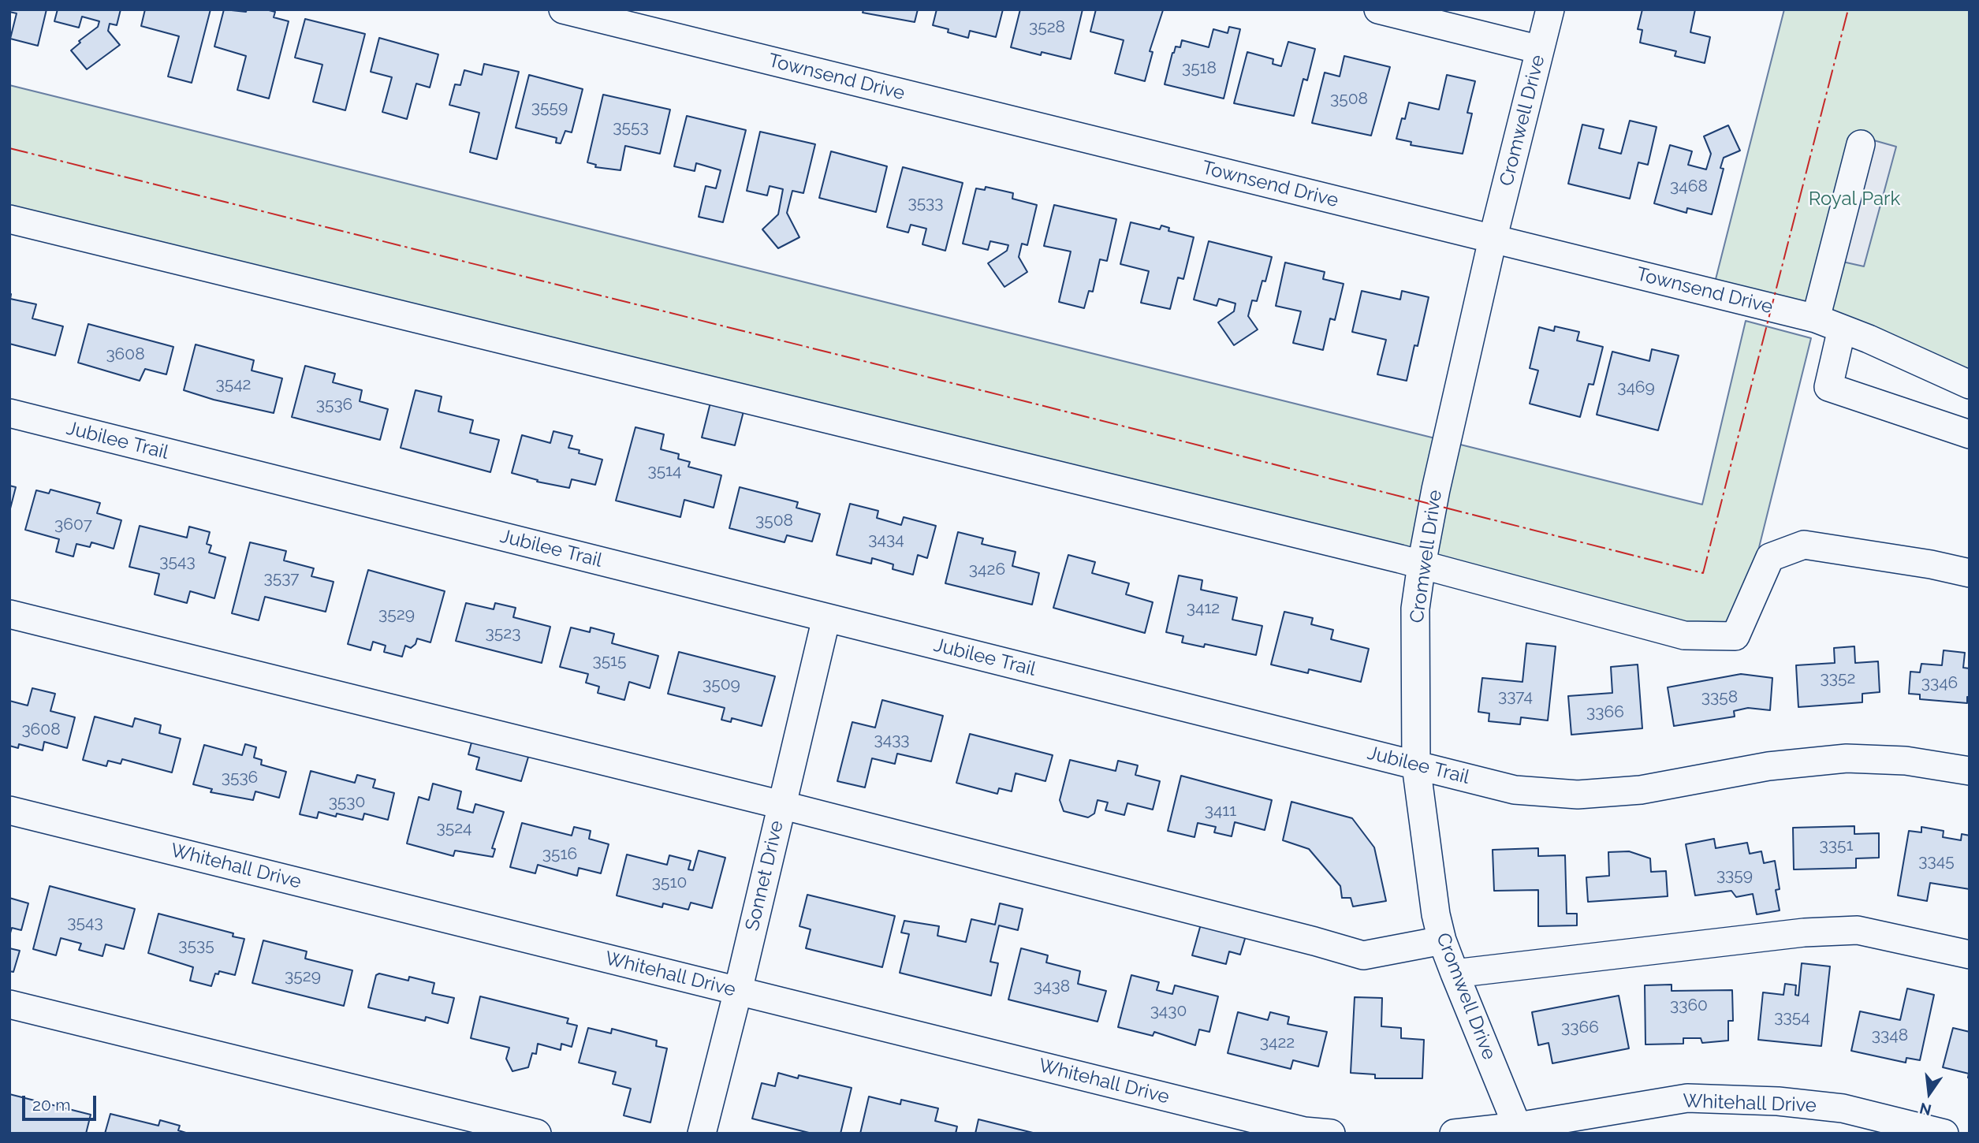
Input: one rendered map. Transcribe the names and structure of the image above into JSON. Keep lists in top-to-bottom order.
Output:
{
  "streets": {
    "street": [
      "Townsend Drive",
      "Cromwell Drive",
      "Jubilee Trail",
      "Whitehall Drive",
      "Sonnet Drive"
    ]
  },
  "crossings": [
    ["Townsend Drive", "Cromwell Drive"],
    ["Cromwell Drive", "Jubilee Trail"],
    ["Cromwell Drive", "Whitehall Drive"],
    ["Jubilee Trail", "Sonnet Drive"],
    ["Whitehall Drive", "Sonnet Drive"]
  ],
  "parks": ["Royal Park"],
  "house_numbers": [
    "3528",
    "3518",
    "3508",
    "3559",
    "3553",
    "3468",
    "3533",
    "3608",
    "3542",
    "3469",
    "3536",
    "3514",
    "3508",
    "3607",
    "3434",
    "3543",
    "3426",
    "3537",
    "3412",
    "3529",
    "3523",
    "3515",
    "3352",
    "3346",
    "3509",
    "3374",
    "3358",
    "3366",
    "3608",
    "3433",
    "3536",
    "3530",
    "3411",
    "3524",
    "3351",
    "3516",
    "3345",
    "3359",
    "3510",
    "3543",
    "3535",
    "3529",
    "3438",
    "3360",
    "3430",
    "3354",
    "3366",
    "3348",
    "3422"
  ],
  "scale_bar": "20 m",
  "north": "bottom"
}
